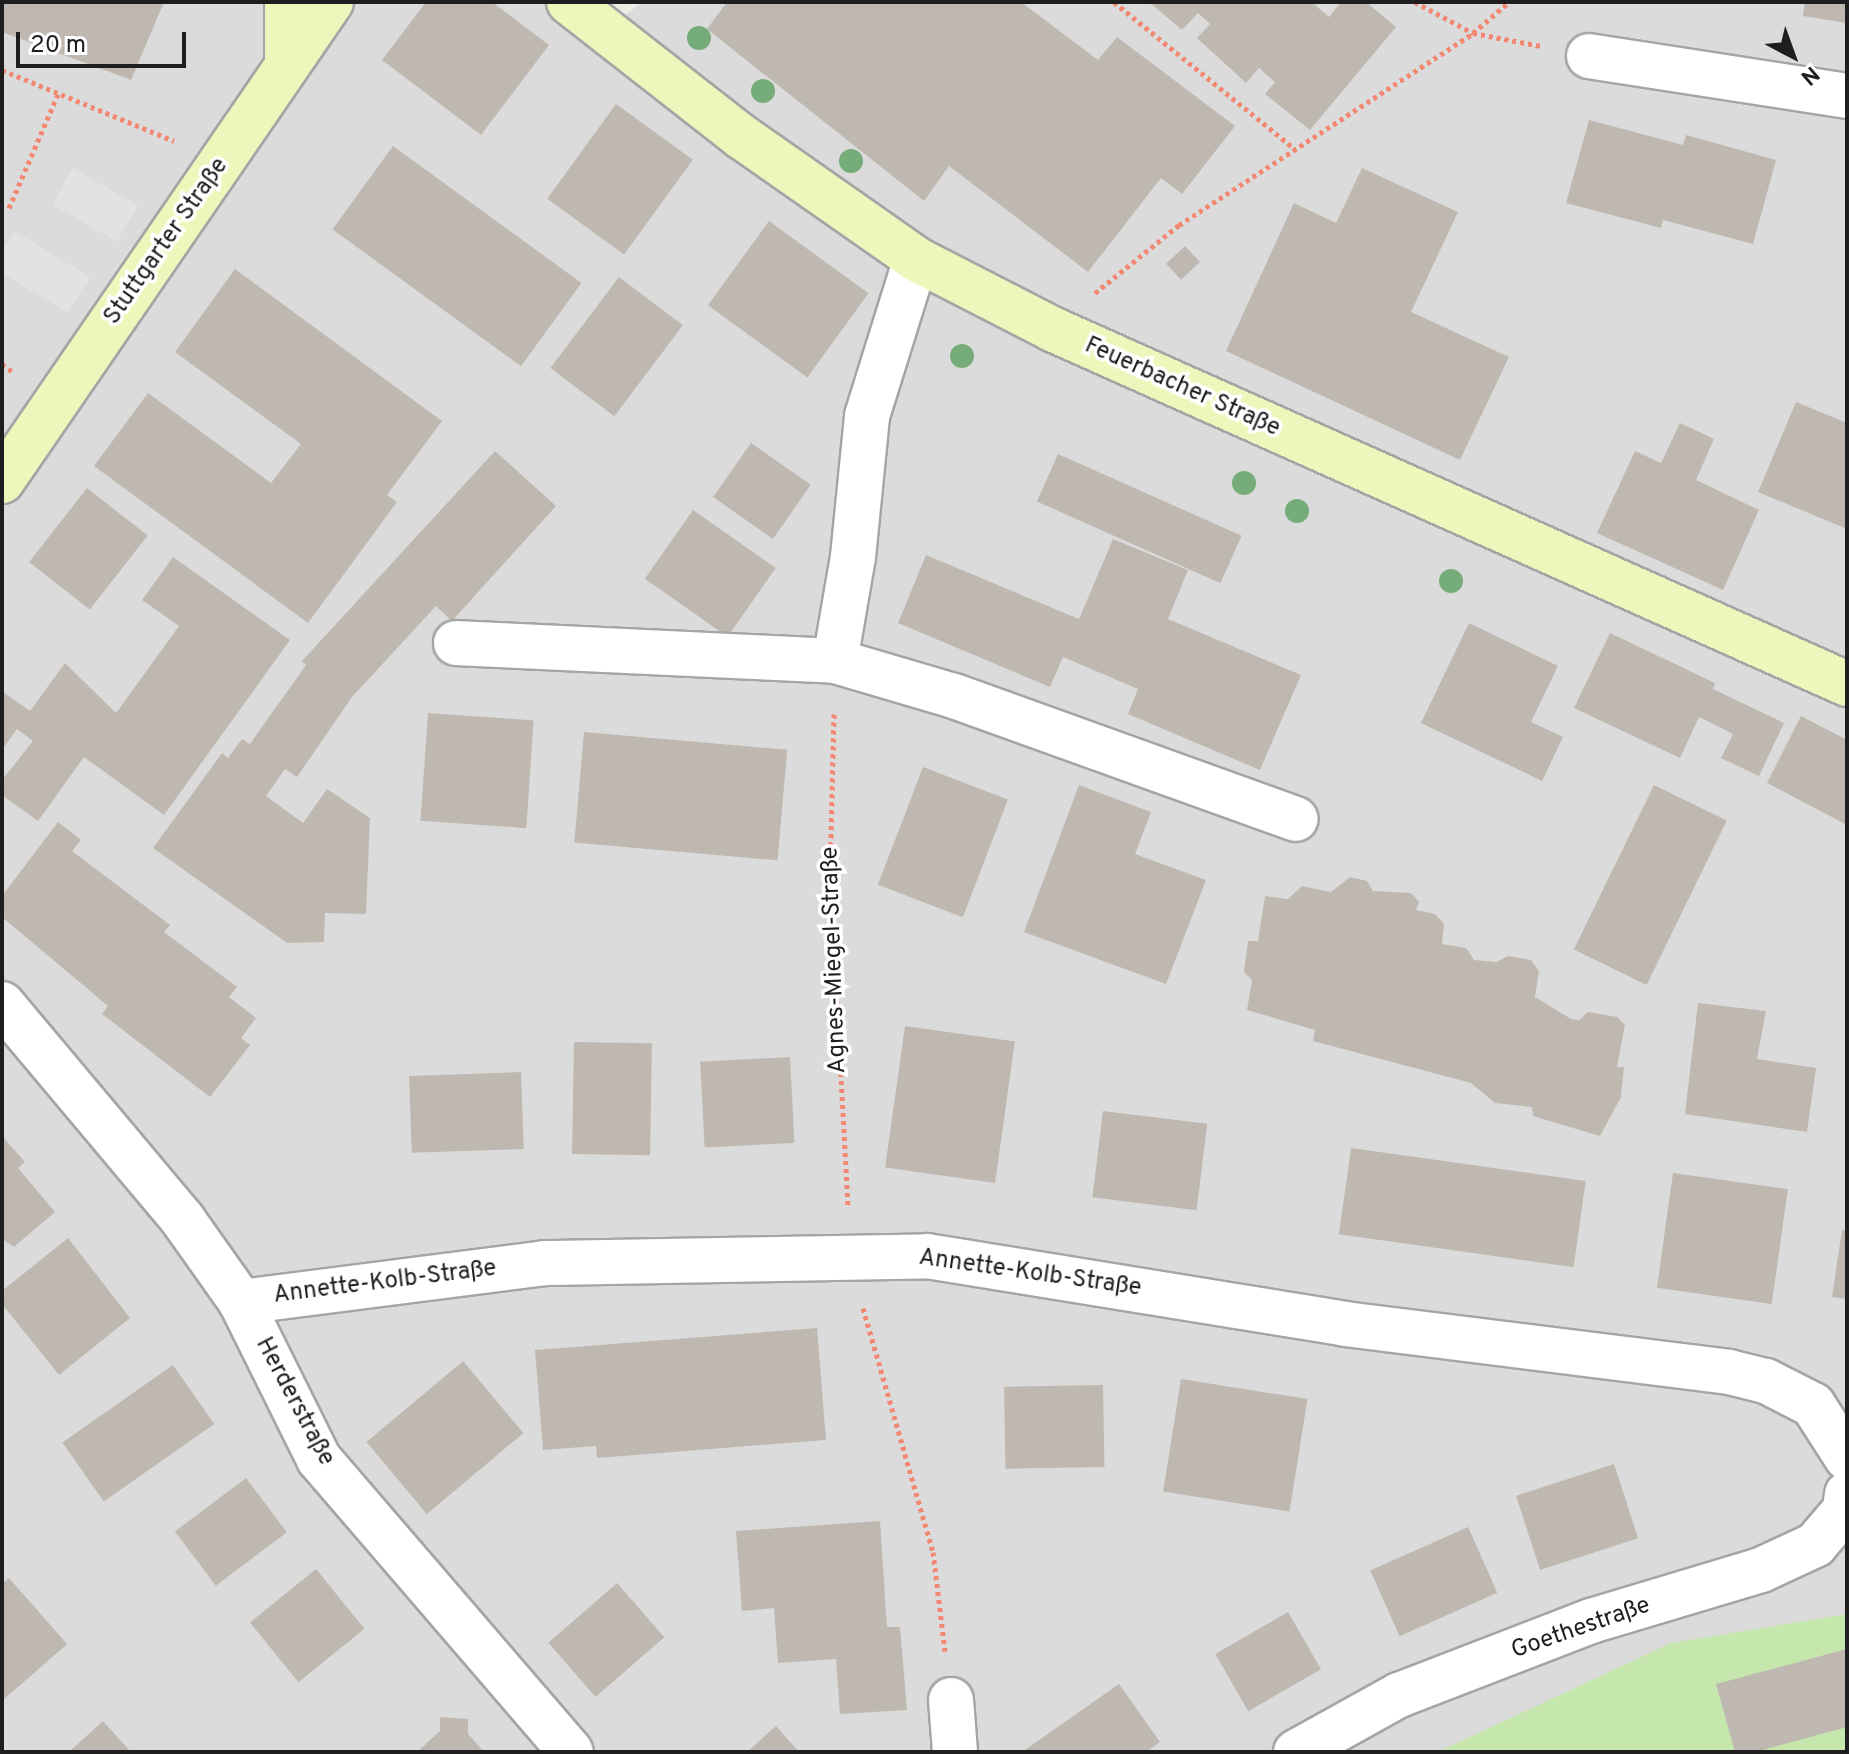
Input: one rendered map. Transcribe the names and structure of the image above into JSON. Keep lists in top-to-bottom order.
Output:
{
  "streets": {
    "main road": ["Stuttgarter Straße", "Feuerbacher Straße"],
    "street": ["Annette-Kolb-Straße", "Herderstraße", "Goethestraße"],
    "path": ["Agnes-Miegel-Straße"]
  },
  "crossings": [
    ["Agnes-Miegel-Straße", "Annette-Kolb-Straße"],
    ["Annette-Kolb-Straße", "Herderstraße"]
  ],
  "scale_bar": "20 m",
  "north": "bottom right"
}
